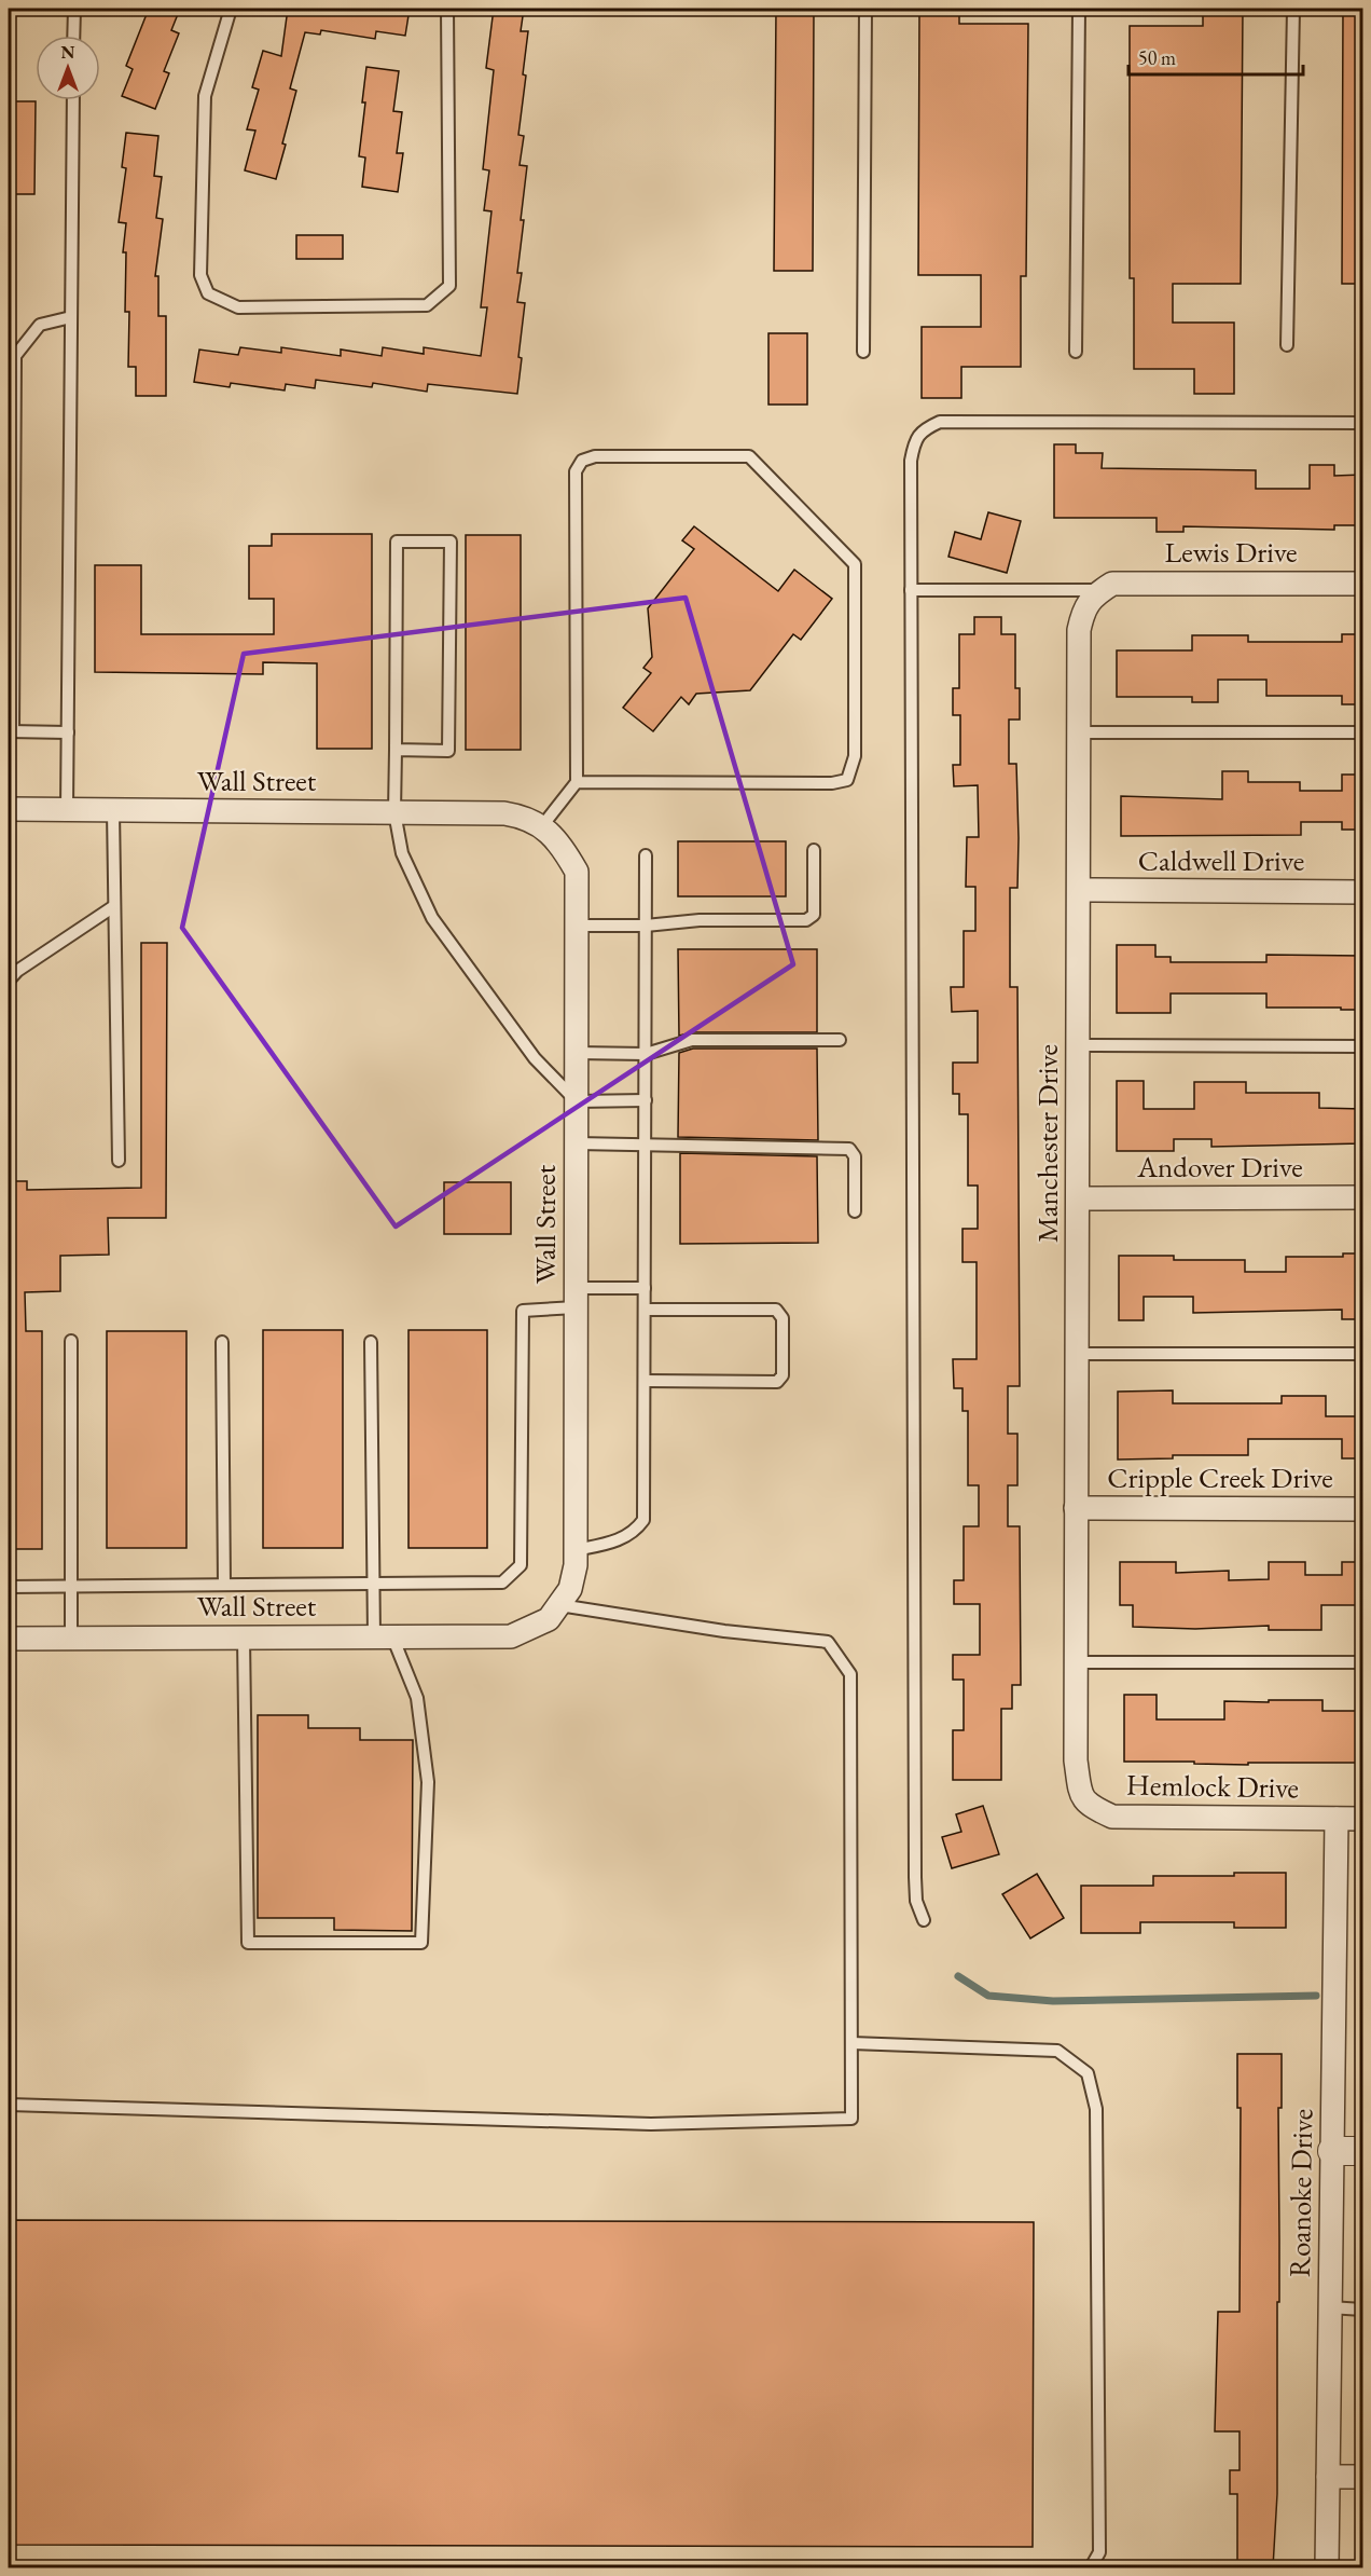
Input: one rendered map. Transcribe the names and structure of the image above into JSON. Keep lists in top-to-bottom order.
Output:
{
  "streets": {
    "street": [
      "Lewis Drive",
      "Wall Street",
      "Caldwell Drive",
      "Manchester Drive",
      "Andover Drive",
      "Cripple Creek Drive",
      "Hemlock Drive",
      "Roanoke Drive"
    ]
  },
  "crossings": [
    ["Lewis Drive", "Manchester Drive"],
    ["Caldwell Drive", "Manchester Drive"],
    ["Manchester Drive", "Andover Drive"],
    ["Manchester Drive", "Cripple Creek Drive"],
    ["Manchester Drive", "Hemlock Drive"],
    ["Hemlock Drive", "Roanoke Drive"]
  ],
  "scale_bar": "50 m",
  "north": "top"
}
